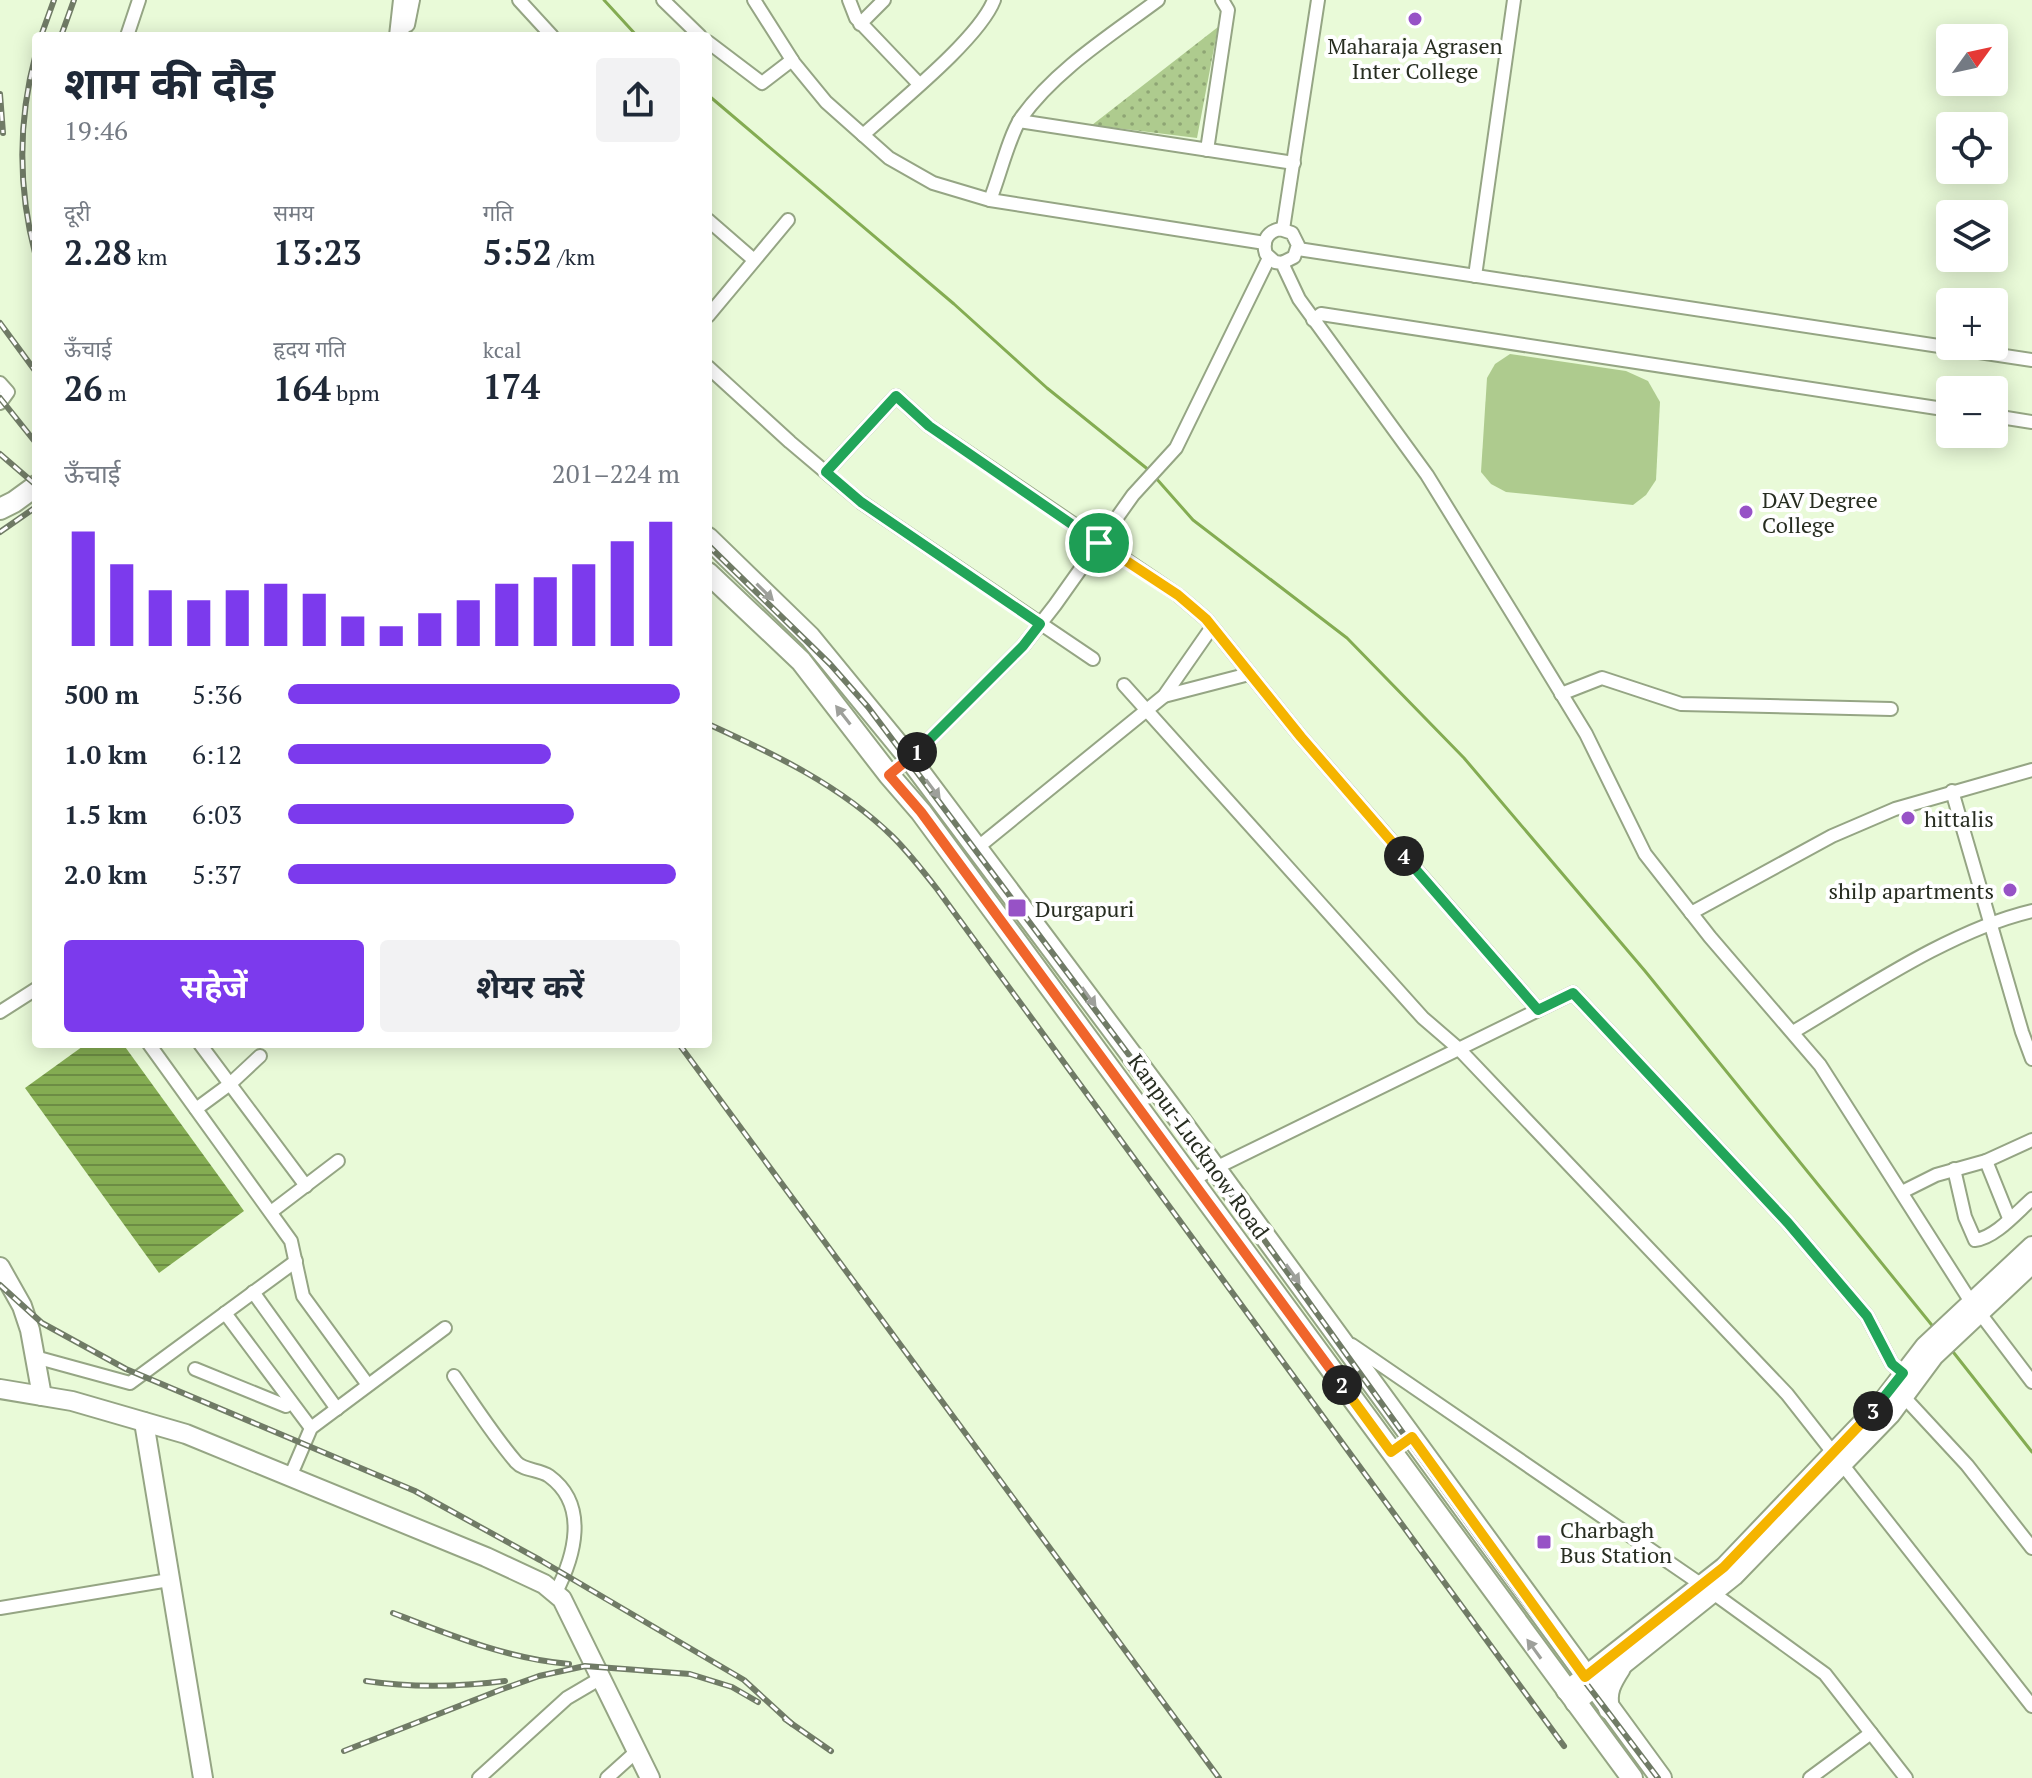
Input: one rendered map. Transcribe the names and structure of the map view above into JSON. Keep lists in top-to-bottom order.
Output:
{
  "streets": {
    "main road": ["Kanpur-Lucknow Road"]
  },
  "places": {
    "other": [
      "Maharaja Agrasen Inter College",
      "DAV Degree College",
      "hittalis",
      "shilp apartments"
    ],
    "transit": ["Durgapuri", "Charbagh Bus Station"]
  },
  "north": "top right",
  "page": {
    "map_buttons": ["+", "−"],
    "heading": ["शाम की दौड़", "19:46"],
    "stats": [
      ["दूरी", "2.28 km"],
      ["समय", "13:23"],
      ["गति", "5:52 /km"],
      ["ऊँचाई", "26 m"],
      ["हृदय गति", "164 bpm"],
      ["kcal", "174"]
    ],
    "chart": ["ऊँचाई", "201–224 m"],
    "list": [
      {
        "name": "500 m",
        "note": "5:36"
      },
      {
        "name": "1.0 km",
        "note": "6:12"
      },
      {
        "name": "1.5 km",
        "note": "6:03"
      },
      {
        "name": "2.0 km",
        "note": "5:37"
      }
    ],
    "pins": [
      "1",
      "4",
      "2",
      "3"
    ],
    "buttons": ["सहेजें", "शेयर करें"]
  }
}
